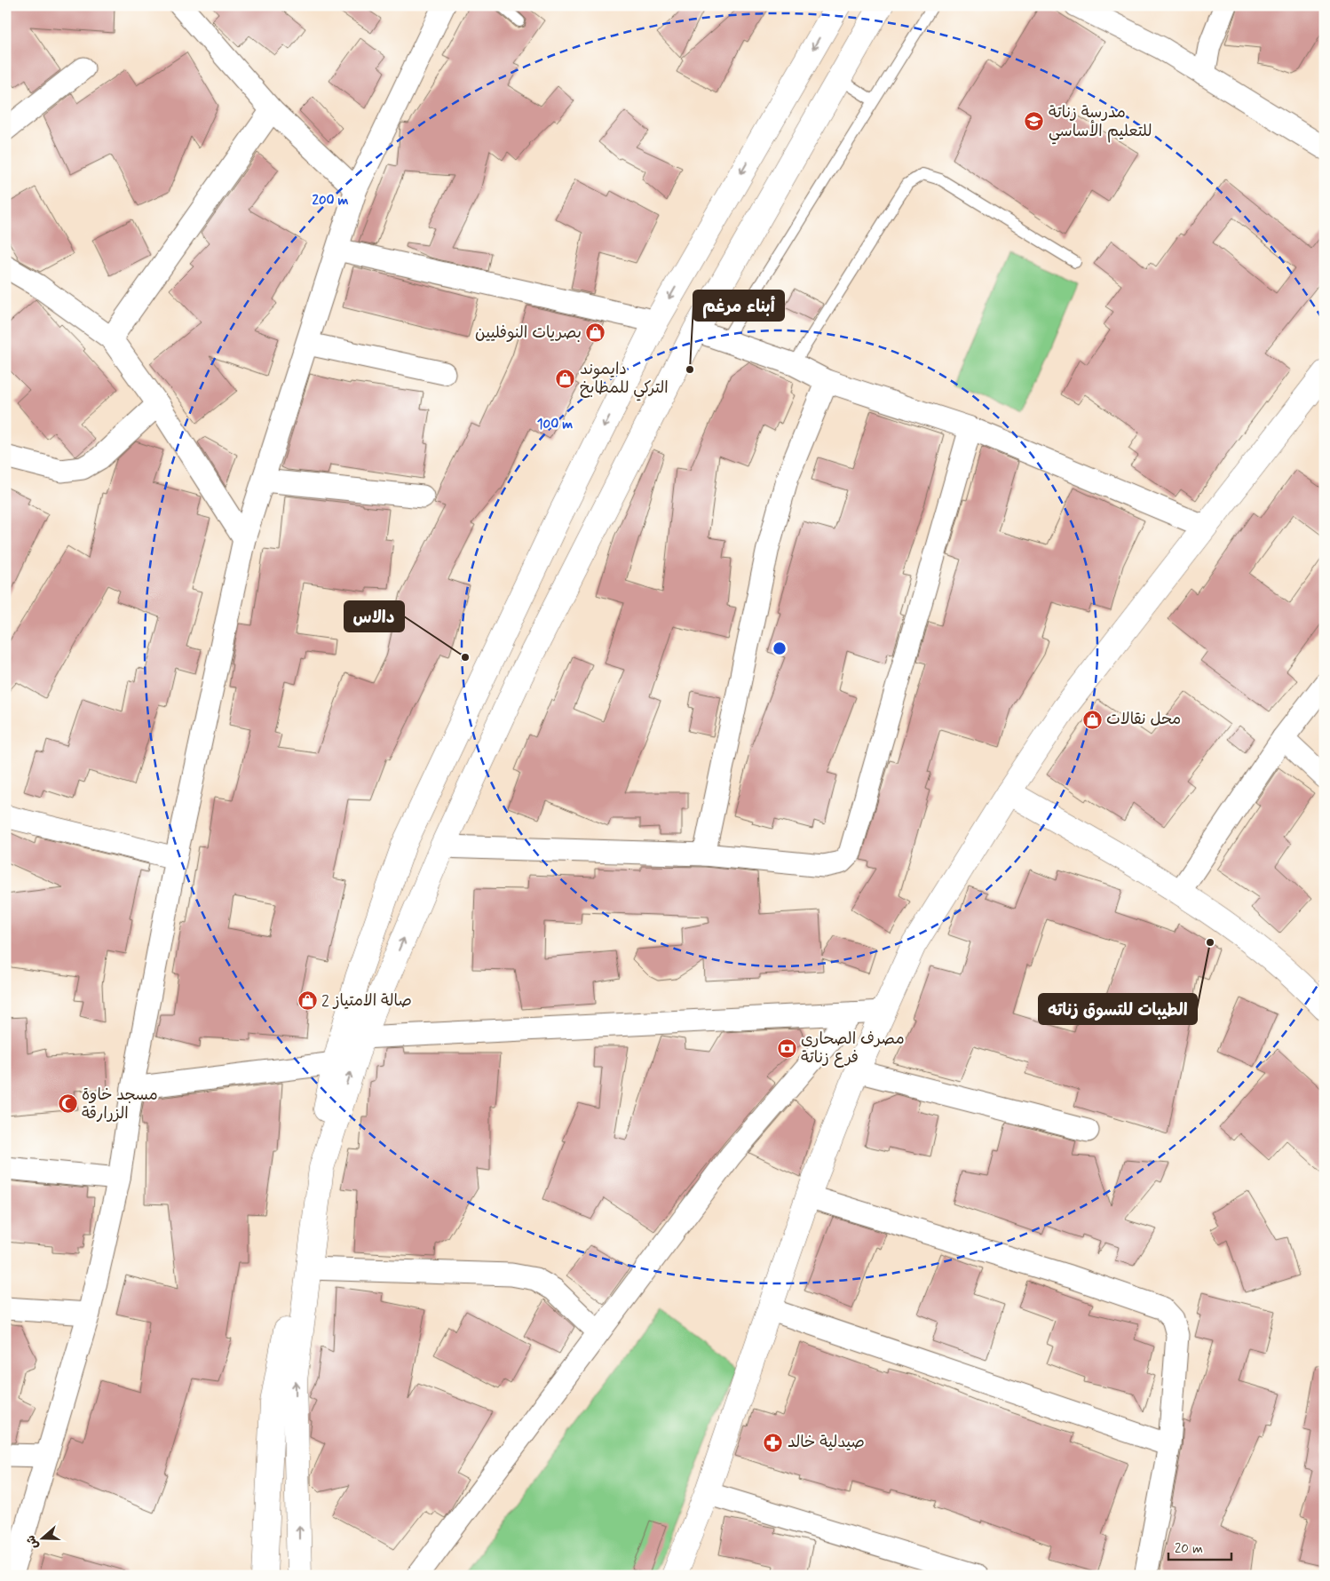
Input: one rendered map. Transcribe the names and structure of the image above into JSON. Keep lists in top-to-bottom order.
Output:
{
  "places": {
    "school or university": ["مدرسة زناتة للتعليم الأساسي"],
    "shop": [
      "بصريات النوفليين",
      "دايموند التركي للمطابخ",
      "محل نقالات",
      "صالة الامتياز 2"
    ],
    "other": ["أبناء مرغم", "دالاس", "الطيبات للتسوق زناته"],
    "bank": ["مصرف الصحارى فرع زناتة"],
    "mosque": ["مسجد خاوة الزرارقة"],
    "pharmacy": ["صيدلية خالد"]
  },
  "scale_bar": "20 m",
  "north": "left",
  "rings": ["200 m", "100 m"]
}
